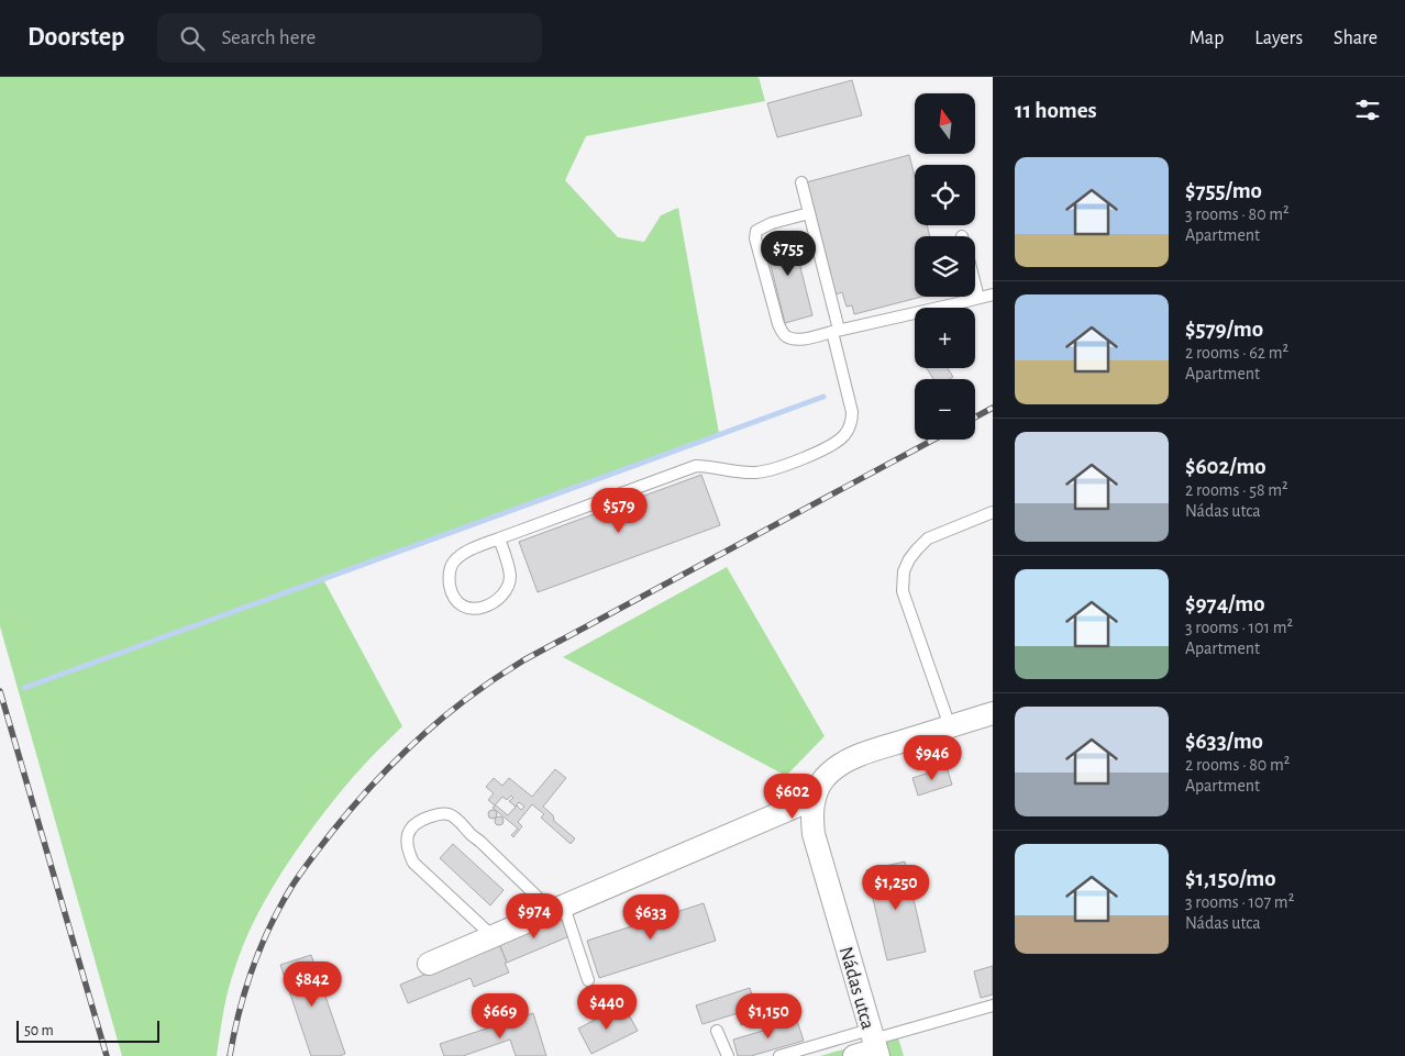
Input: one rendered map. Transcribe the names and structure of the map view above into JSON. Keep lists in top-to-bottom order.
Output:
{
  "streets": {
    "street": ["Nádas utca"]
  },
  "scale_bar": "50 m",
  "north": "top",
  "page": {
    "header": "Doorstep",
    "search": "Search here",
    "nav": ["Map", "Layers", "Share"],
    "heading": "11 homes",
    "map_buttons": ["+", "−"],
    "list": [
      {
        "name": "$755/mo",
        "note": "3 rooms · 80 m² · Apartment"
      },
      {
        "name": "$579/mo",
        "note": "2 rooms · 62 m² · Apartment"
      },
      {
        "name": "$602/mo",
        "note": "2 rooms · 58 m² · Nádas utca"
      },
      {
        "name": "$974/mo",
        "note": "3 rooms · 101 m² · Apartment"
      },
      {
        "name": "$633/mo",
        "note": "2 rooms · 80 m² · Apartment"
      },
      {
        "name": "$1,150/mo",
        "note": "3 rooms · 107 m² · Nádas utca"
      }
    ],
    "price": [
      "$755",
      "$579",
      "$946",
      "$602",
      "$1,250",
      "$974",
      "$633",
      "$842",
      "$440",
      "$669",
      "$1,150"
    ],
    "scale": "50 m"
  }
}
